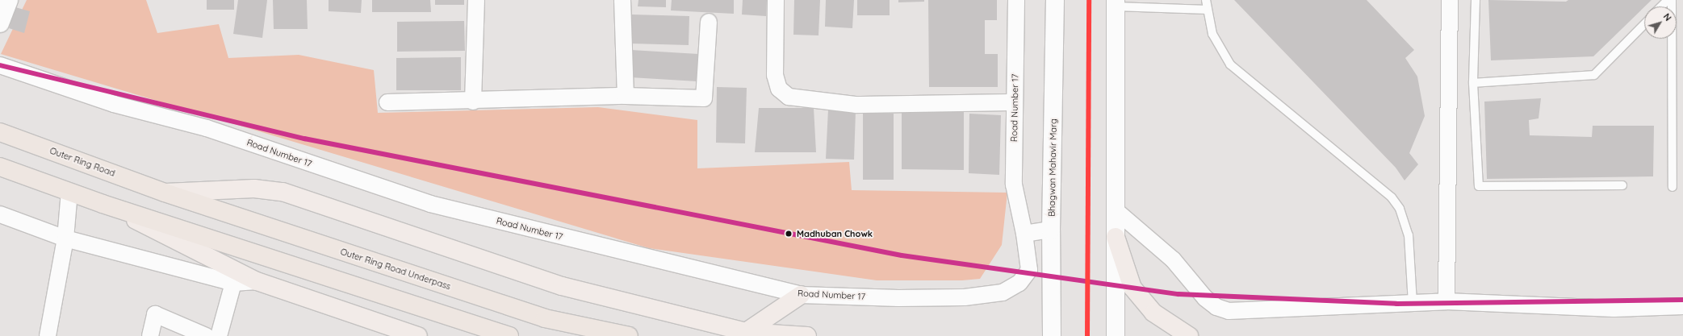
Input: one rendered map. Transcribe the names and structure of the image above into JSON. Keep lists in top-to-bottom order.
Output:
{
  "streets": {
    "highway": ["Outer Ring Road", "Outer Ring Road Underpass"],
    "main road": ["Bhagwan Mahavir Marg"],
    "street": ["Road Number 17"]
  },
  "crossings": [
    ["Outer Ring Road", "Outer Ring Road Underpass"]
  ],
  "places": ["Madhuban Chowk"],
  "north": "top right"
}
